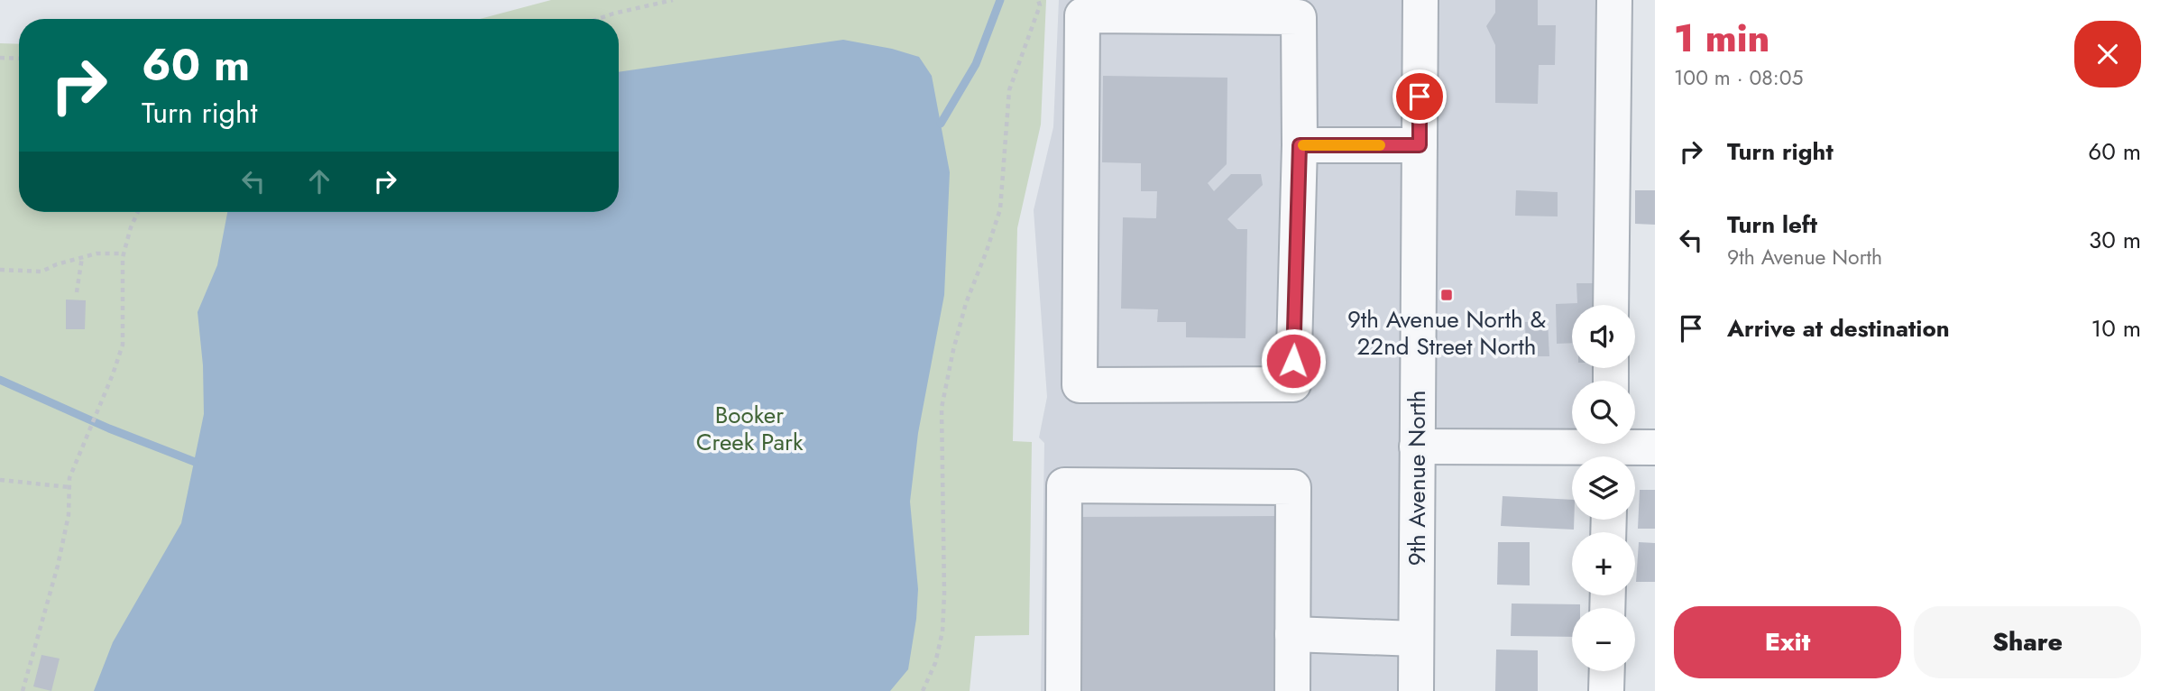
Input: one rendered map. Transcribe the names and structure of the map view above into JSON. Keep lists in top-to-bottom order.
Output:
{
  "streets": {
    "street": ["9th Avenue North"]
  },
  "parks": ["Booker Creek Park"],
  "places": {
    "transit": ["9th Avenue North & 22nd Street North"]
  },
  "page": {
    "heading": ["1 min", "100 m · 08:05"],
    "turn": ["60 m", "Turn right"],
    "list": [
      {
        "name": "Turn right",
        "value": "60 m"
      },
      {
        "name": "Turn left",
        "note": "9th Avenue North",
        "value": "30 m"
      },
      {
        "name": "Arrive at destination",
        "value": "10 m"
      }
    ],
    "map_buttons": ["+", "−"],
    "buttons": ["Exit", "Share"]
  }
}
